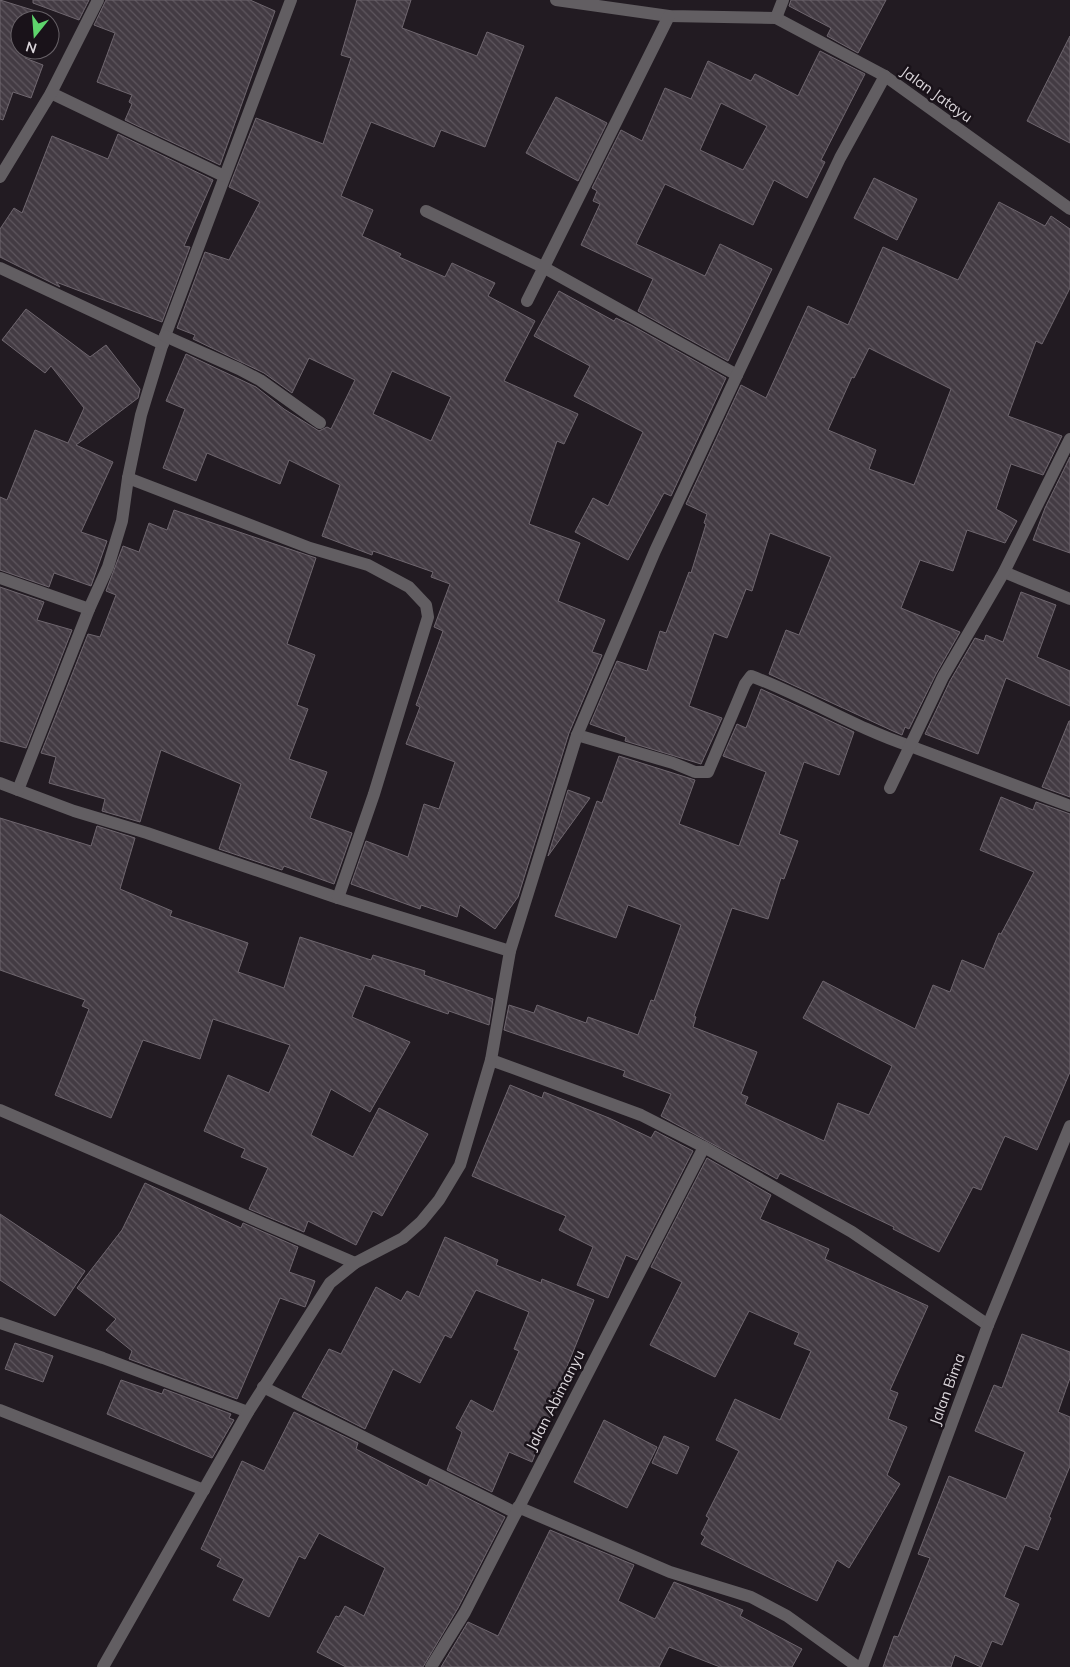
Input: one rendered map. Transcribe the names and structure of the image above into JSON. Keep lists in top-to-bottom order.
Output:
{
  "streets": {
    "street": ["Jalan Jatayu", "Jalan Bima", "Jalan Abimanyu"]
  },
  "north": "bottom"
}
